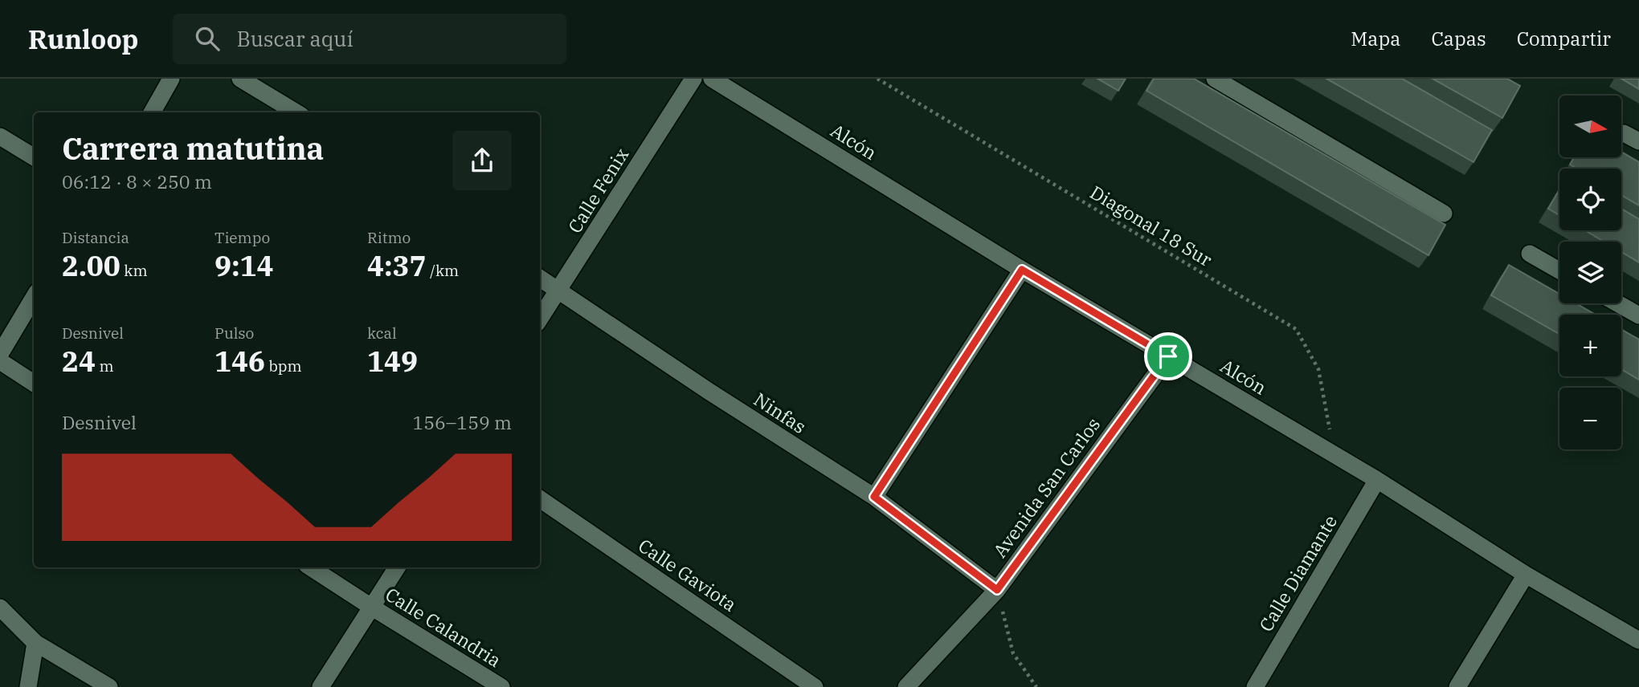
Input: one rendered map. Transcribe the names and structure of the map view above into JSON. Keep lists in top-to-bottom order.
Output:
{
  "streets": {
    "street": [
      "Alcón",
      "Calle Fenix",
      "Ninfas",
      "Avenida San Carlos",
      "Calle Diamante",
      "Calle Gaviota",
      "Calle Calandria"
    ],
    "path": ["Diagonal 18 Sur"]
  },
  "crossings": [
    ["Alcón", "Diagonal 18 Sur"],
    ["Alcón", "Avenida San Carlos"],
    ["Alcón", "Calle Diamante"],
    ["Calle Fenix", "Ninfas"],
    ["Ninfas", "Avenida San Carlos"]
  ],
  "north": "right",
  "page": {
    "header": "Runloop",
    "search": "Buscar aquí",
    "nav": ["Mapa", "Capas", "Compartir"],
    "map_buttons": ["+", "−"],
    "heading": ["Carrera matutina", "06:12 · 8 × 250 m"],
    "stats": [
      ["Distancia", "2.00 km"],
      ["Tiempo", "9:14"],
      ["Ritmo", "4:37 /km"],
      ["Desnivel", "24 m"],
      ["Pulso", "146 bpm"],
      ["kcal", "149"]
    ],
    "chart": ["Desnivel", "156–159 m"]
  }
}
